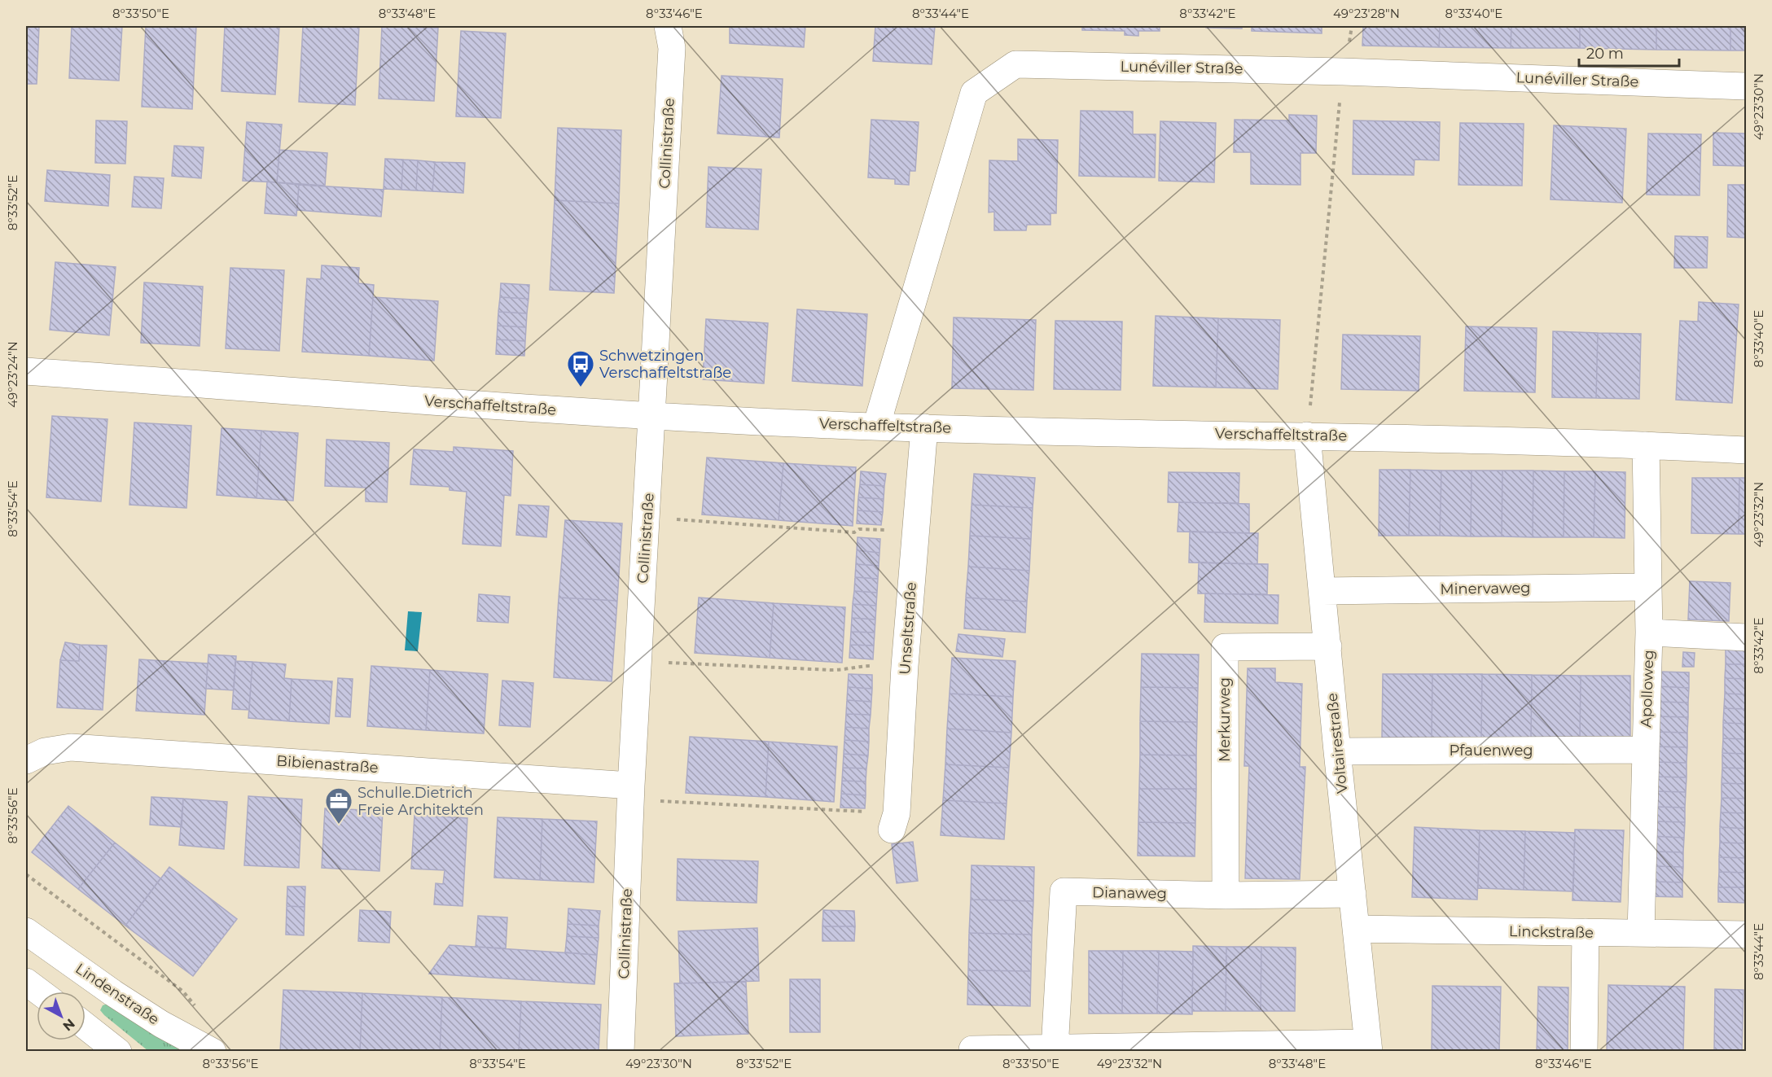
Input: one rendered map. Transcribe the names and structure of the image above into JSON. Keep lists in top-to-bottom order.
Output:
{
  "streets": {
    "street": [
      "Lunéviller Straße",
      "Collinistraße",
      "Verschaffeltstraße",
      "Minervaweg",
      "Unseltstraße",
      "Apolloweg",
      "Merkurweg",
      "Voltairestraße",
      "Pfauenweg",
      "Bibienastraße",
      "Dianaweg",
      "Linckstraße",
      "Lindenstraße"
    ]
  },
  "crossings": [
    ["Lunéviller Straße", "Verschaffeltstraße"],
    ["Collinistraße", "Verschaffeltstraße"],
    ["Collinistraße", "Bibienastraße"],
    ["Verschaffeltstraße", "Unseltstraße"],
    ["Verschaffeltstraße", "Apolloweg"],
    ["Verschaffeltstraße", "Voltairestraße"],
    ["Minervaweg", "Apolloweg"],
    ["Minervaweg", "Voltairestraße"],
    ["Apolloweg", "Pfauenweg"],
    ["Apolloweg", "Linckstraße"],
    ["Merkurweg", "Voltairestraße"],
    ["Merkurweg", "Dianaweg"],
    ["Voltairestraße", "Pfauenweg"],
    ["Voltairestraße", "Dianaweg"],
    ["Voltairestraße", "Linckstraße"]
  ],
  "places": {
    "bus stop": ["Schwetzingen Verschaffeltstraße"],
    "office": ["Schulle.Dietrich Freie Architekten"]
  },
  "scale_bar": "20 m",
  "north": "bottom right",
  "coordinates": [
    "8°33'50\"E",
    "8°33'48\"E",
    "8°33'46\"E",
    "8°33'44\"E",
    "8°33'42\"E",
    "49°23'28\"N",
    "8°33'40\"E",
    "49°23'30\"N",
    "8°33'52\"E",
    "49°23'24\"N",
    "8°33'54\"E",
    "49°23'32\"N",
    "8°33'56\"E"
  ]
}
